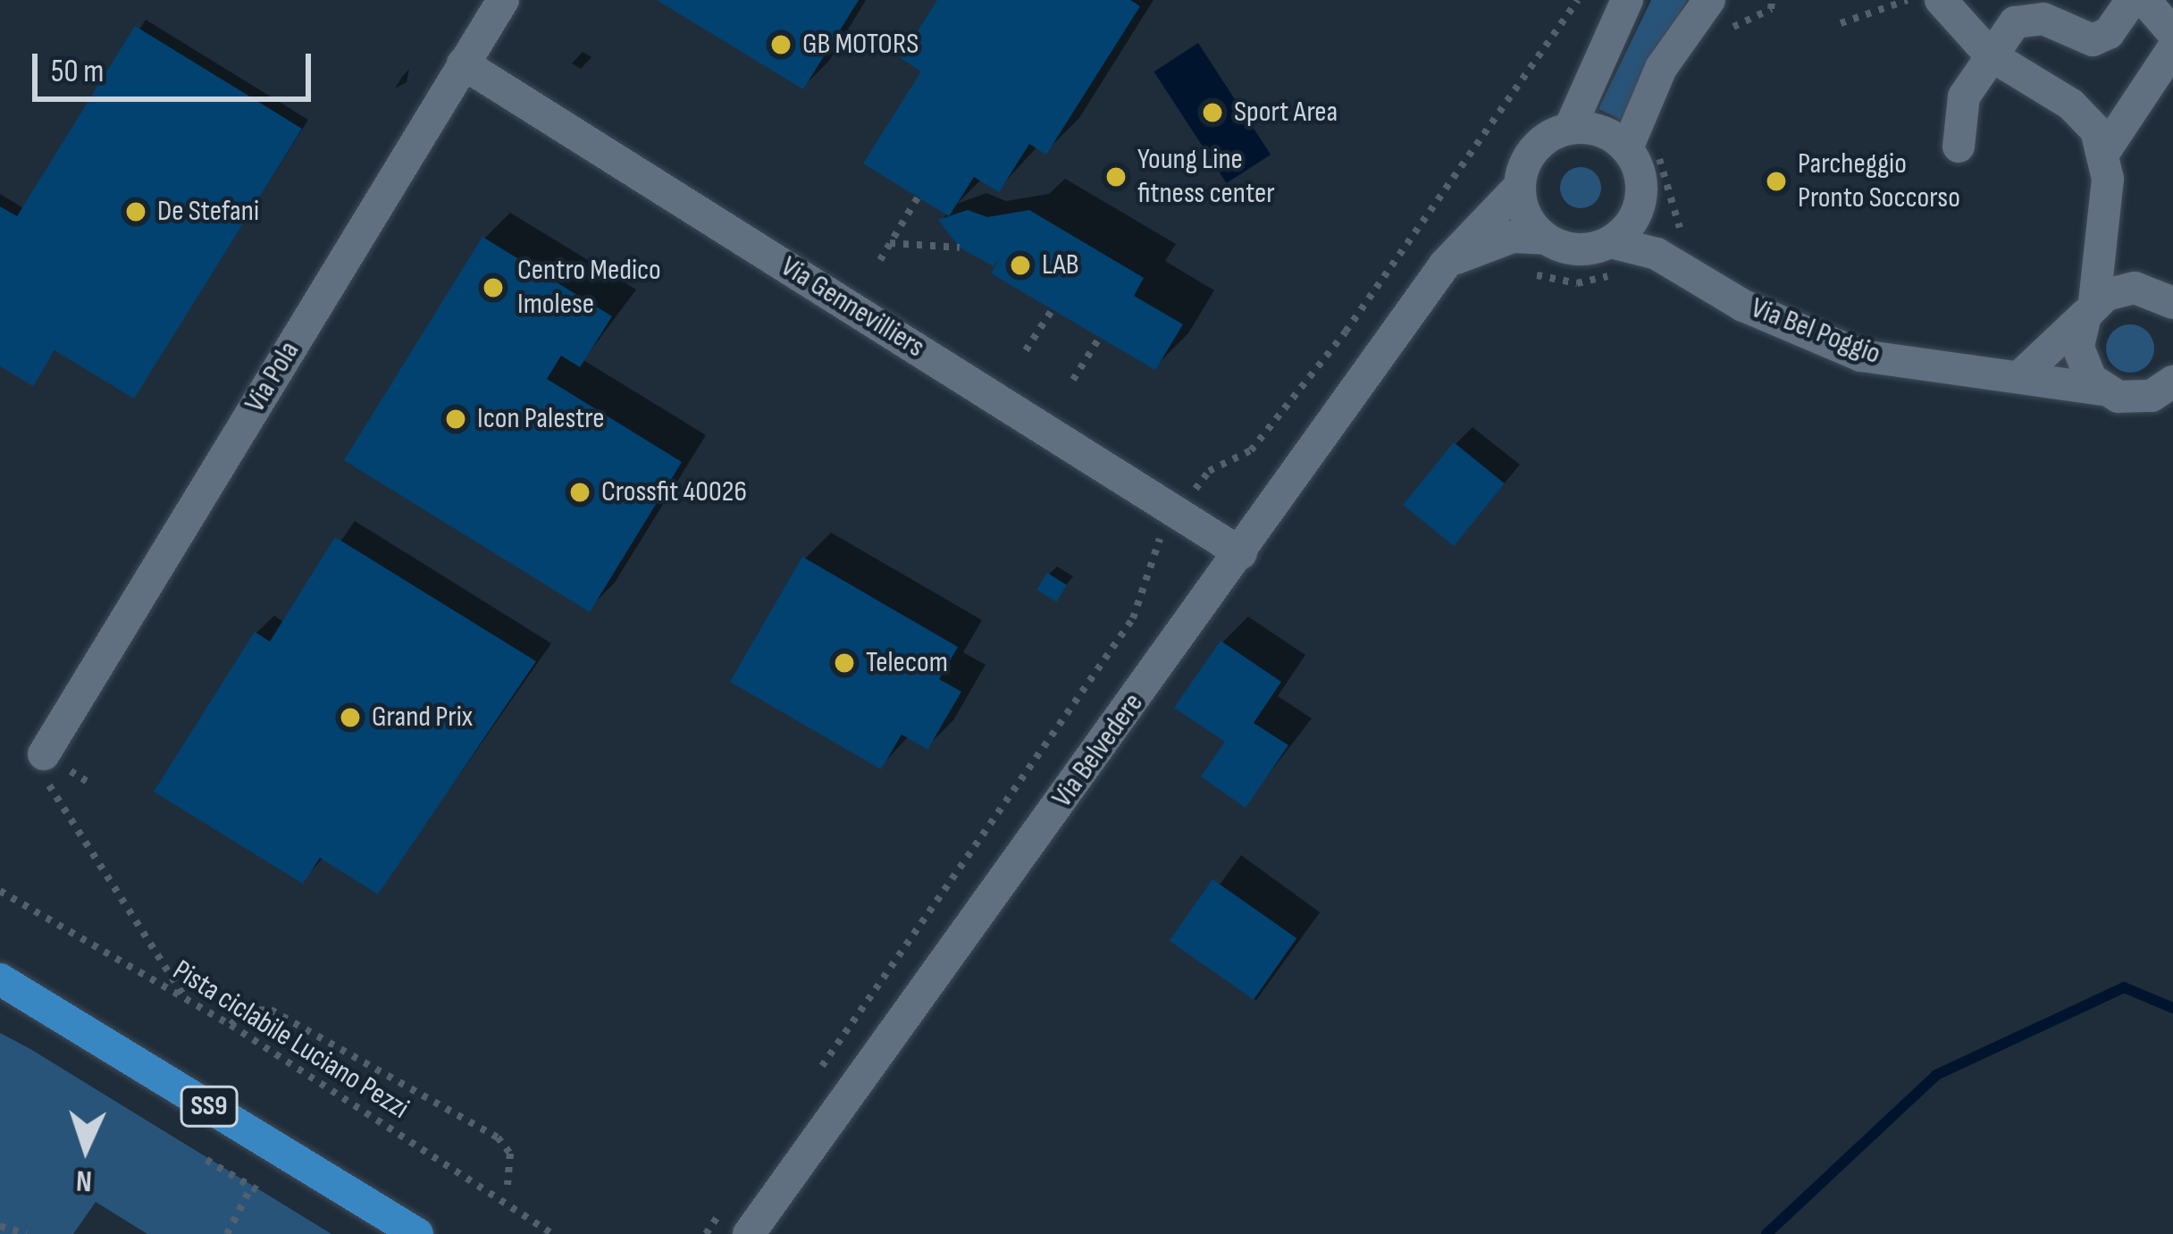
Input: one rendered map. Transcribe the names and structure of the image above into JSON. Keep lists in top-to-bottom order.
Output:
{
  "streets": {
    "main road": ["SS9"],
    "street": [
      "Via Gennevilliers",
      "Via Bel Poggio",
      "Via Pola",
      "Via Belvedere"
    ],
    "path": ["Pista ciclabile Luciano Pezzi"]
  },
  "crossings": [
    ["Via Gennevilliers", "Via Pola"],
    ["Via Gennevilliers", "Via Belvedere"],
    ["Via Bel Poggio", "Via Belvedere"]
  ],
  "places": [
    "GB MOTORS",
    "Sport Area",
    "Young Line fitness center",
    "Parcheggio Pronto Soccorso",
    "De Stefani",
    "LAB",
    "Centro Medico Imolese",
    "Icon Palestre",
    "Crossfit 40026",
    "Telecom",
    "Grand Prix"
  ],
  "scale_bar": "50 m",
  "north": "bottom"
}
